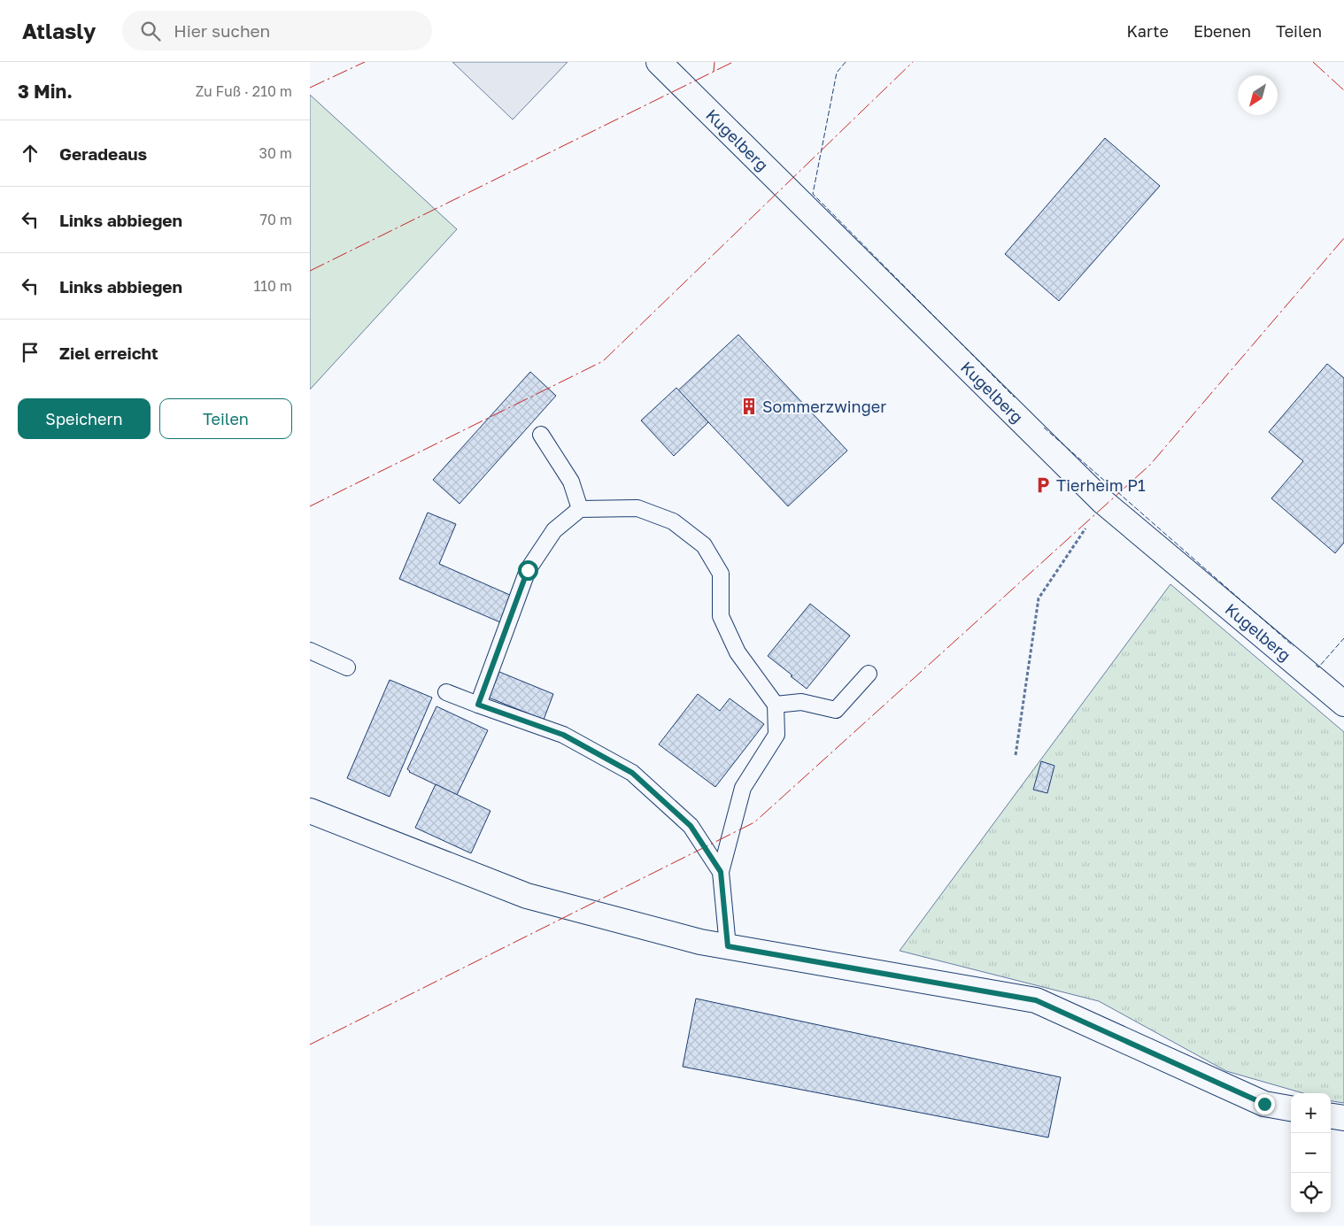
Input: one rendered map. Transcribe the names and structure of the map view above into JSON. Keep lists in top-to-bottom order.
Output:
{
  "streets": {
    "street": ["Kugelberg"]
  },
  "places": {
    "building": ["Sommerzwinger"],
    "parking": ["Tierheim P1"]
  },
  "north": "bottom left",
  "page": {
    "header": "Atlasly",
    "search": "Hier suchen",
    "nav": ["Karte", "Ebenen", "Teilen"],
    "heading": ["3 Min.", "Zu Fuß · 210 m"],
    "list": [
      ["Geradeaus", "30 m"],
      ["Links abbiegen", "70 m"],
      ["Links abbiegen", "110 m"],
      "Ziel erreicht"
    ],
    "buttons": ["Speichern", "Teilen"],
    "map_buttons": ["+", "−"]
  }
}
